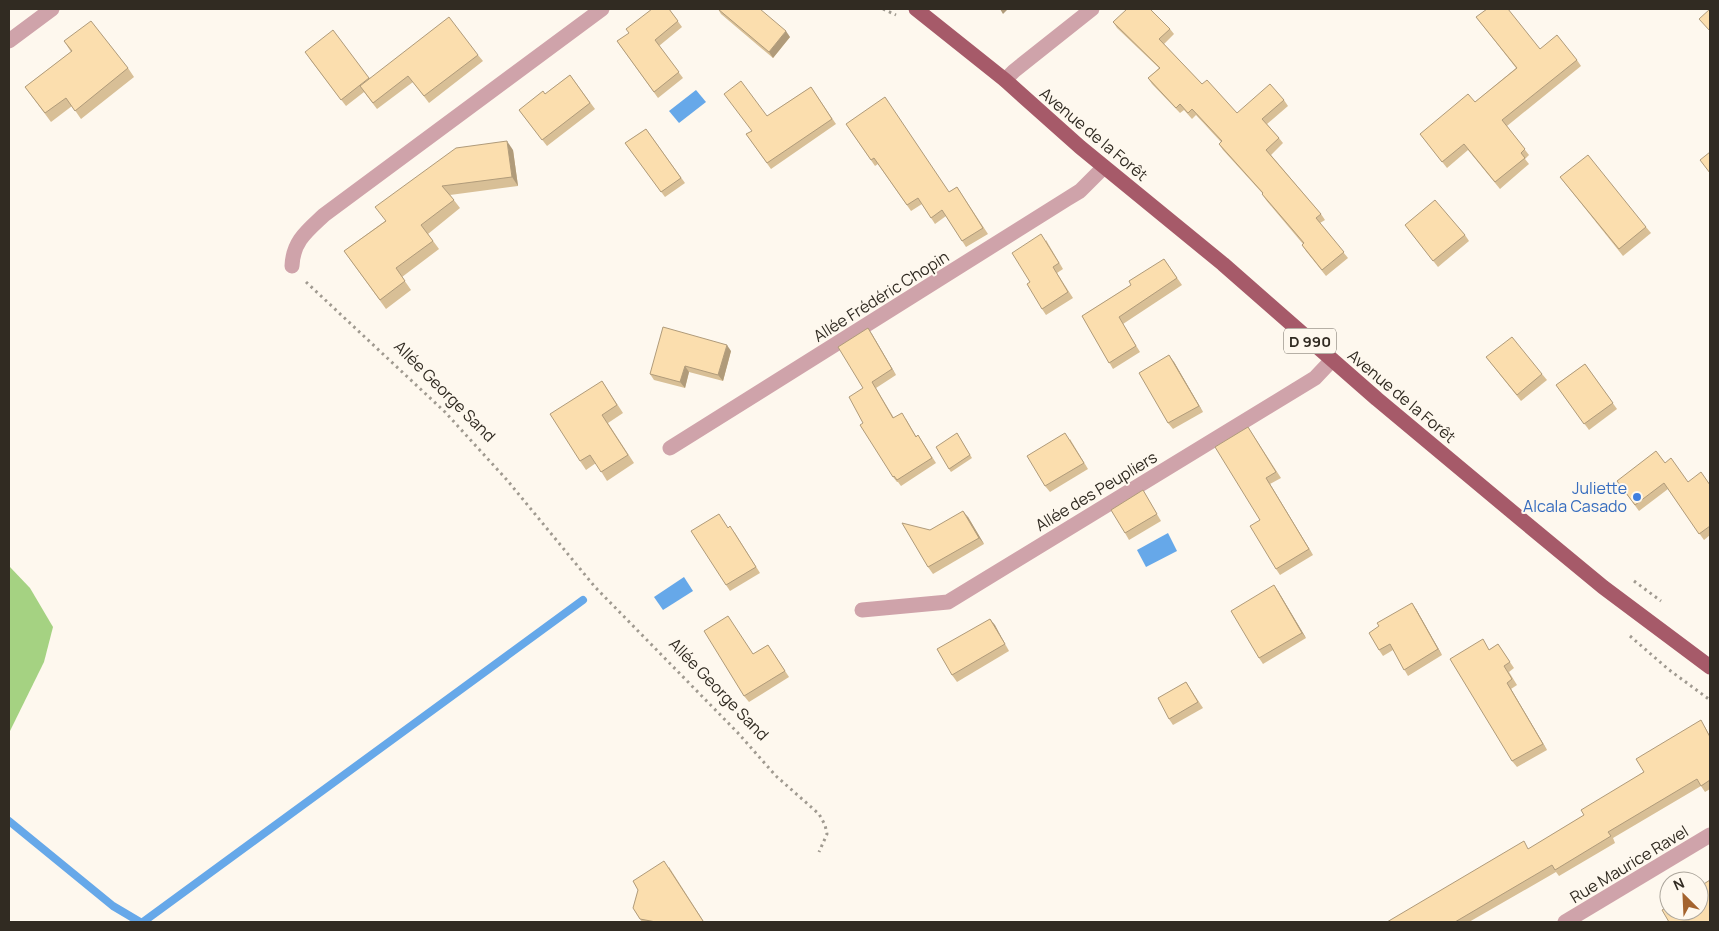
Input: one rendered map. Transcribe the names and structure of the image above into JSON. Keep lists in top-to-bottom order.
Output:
{
  "streets": {
    "main road": ["Avenue de la Forêt", "D 990"],
    "street": ["Allée Frédéric Chopin", "Allée des Peupliers", "Rue Maurice Ravel"],
    "path": ["Allée George Sand"]
  },
  "crossings": [
    ["Avenue de la Forêt", "Allée Frédéric Chopin"],
    ["Avenue de la Forêt", "Allée des Peupliers"]
  ],
  "places": ["Juliette Alcala Casado"],
  "north": "top left"
}
